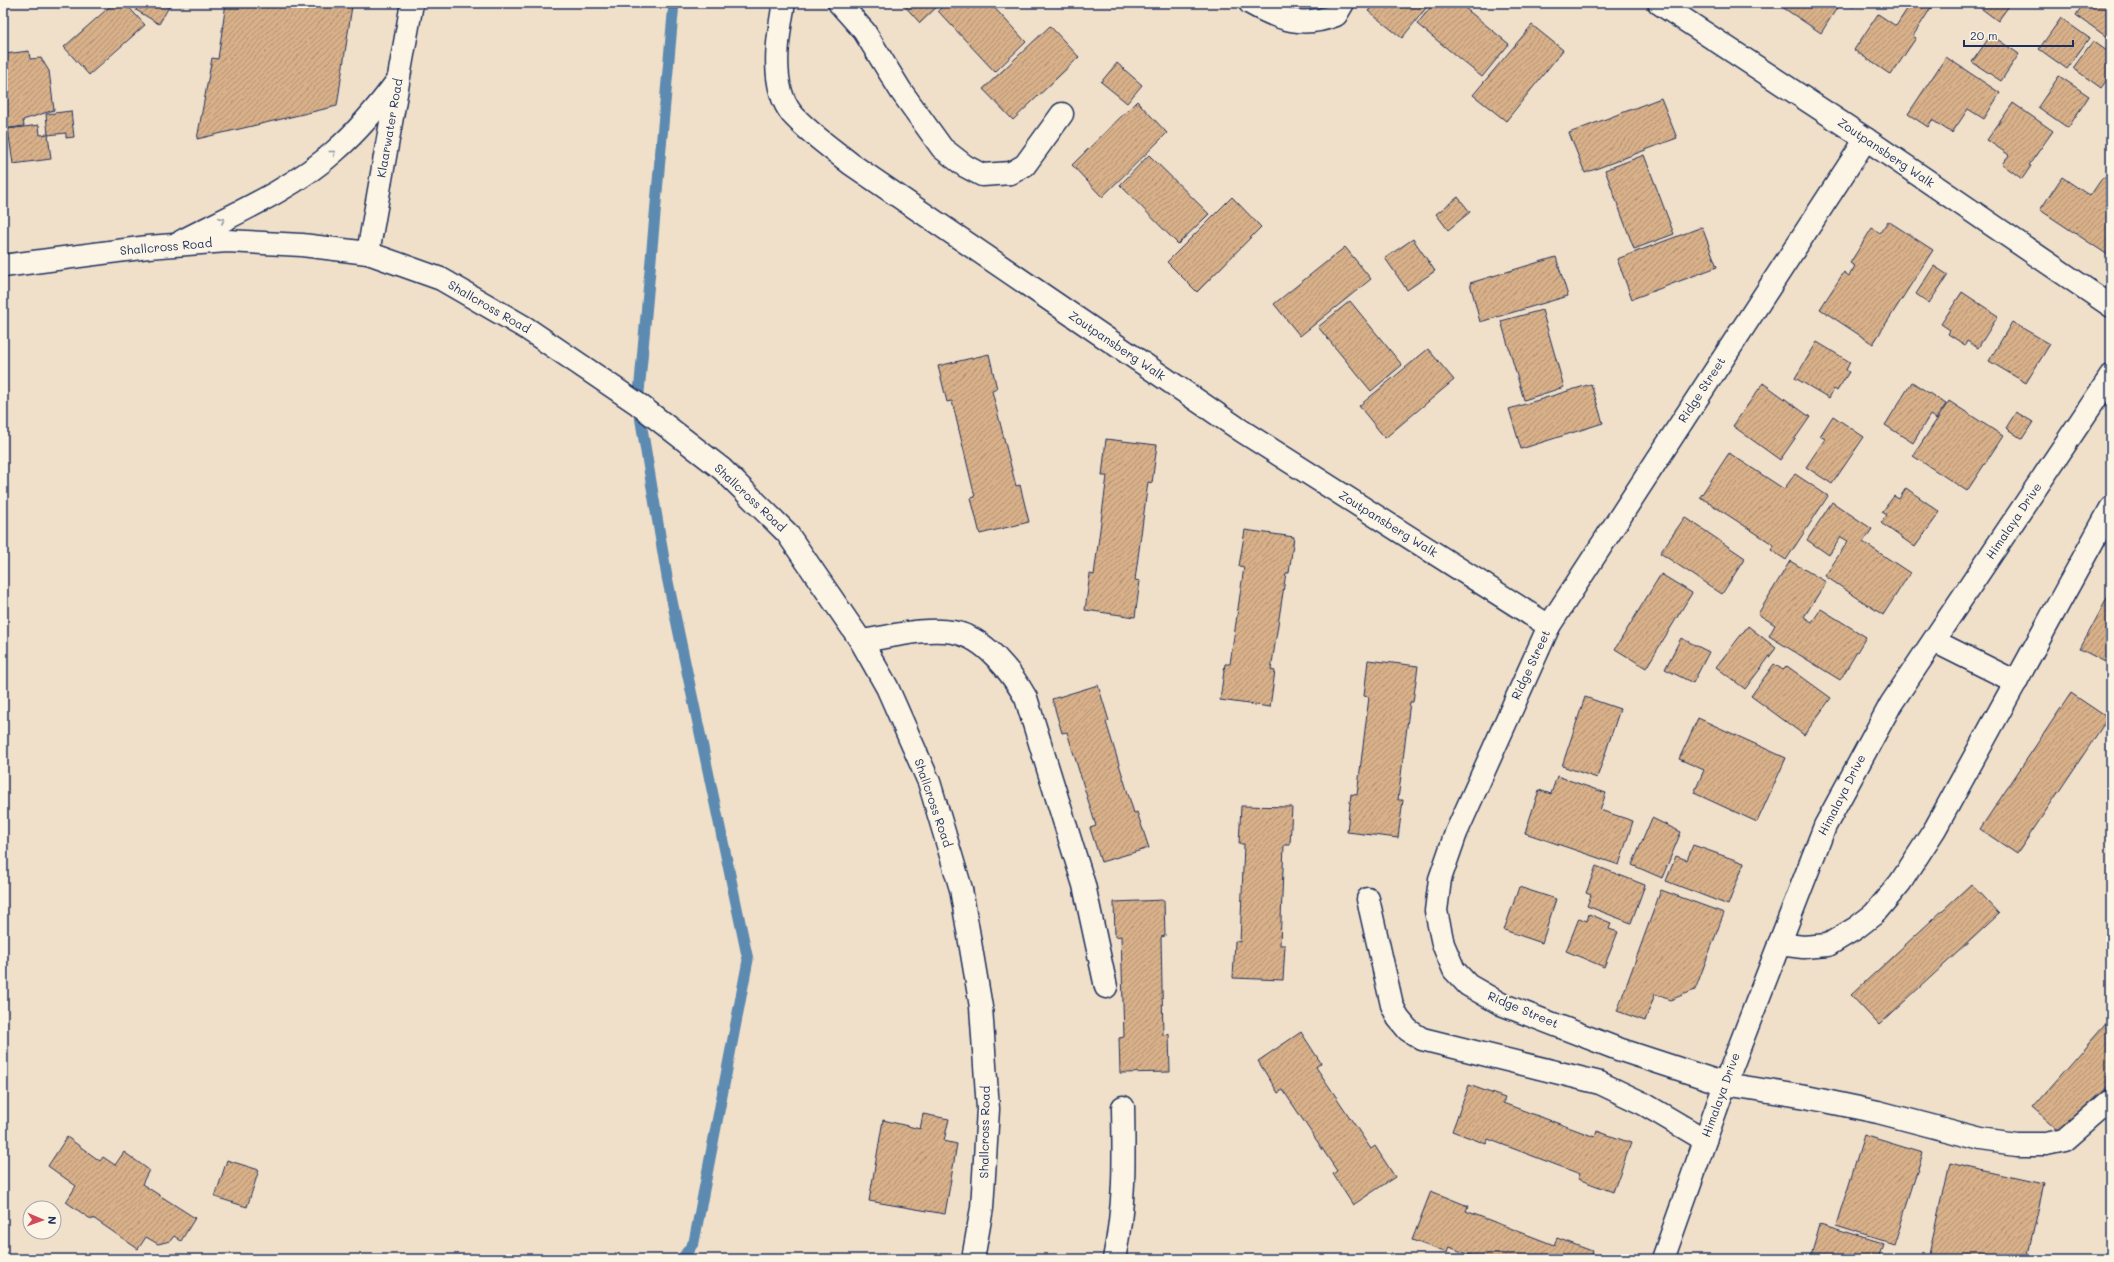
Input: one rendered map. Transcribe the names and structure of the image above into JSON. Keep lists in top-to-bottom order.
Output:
{
  "streets": {
    "street": [
      "Klaarwater Road",
      "Zoutpansberg Walk",
      "Shallcross Road",
      "Ridge Street",
      "Himalaya Drive"
    ]
  },
  "crossings": [
    ["Klaarwater Road", "Shallcross Road"],
    ["Zoutpansberg Walk", "Ridge Street"],
    ["Ridge Street", "Himalaya Drive"]
  ],
  "scale_bar": "20 m",
  "north": "right"
}
